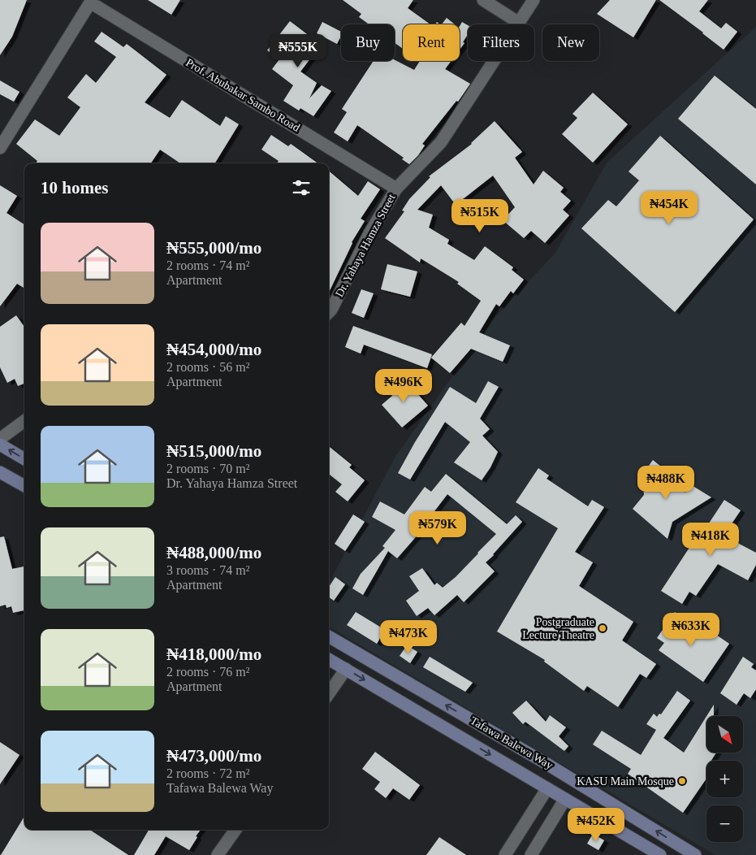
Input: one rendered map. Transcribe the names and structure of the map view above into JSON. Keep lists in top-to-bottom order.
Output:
{
  "streets": {
    "main road": ["Tafawa Balewa Way"],
    "street": ["Prof. Abubakar Sambo Road", "Dr. Yahaya Hamza Street"]
  },
  "crossings": [
    ["Prof. Abubakar Sambo Road", "Dr. Yahaya Hamza Street"]
  ],
  "places": ["Postgraduate Lecture Theatre", "KASU Main Mosque"],
  "north": "bottom right",
  "page": {
    "chip": [
      "Buy",
      "Rent",
      "Filters",
      "New"
    ],
    "price": [
      "₦555K",
      "₦454K",
      "₦515K",
      "₦496K",
      "₦488K",
      "₦579K",
      "₦418K",
      "₦633K",
      "₦473K",
      "₦452K"
    ],
    "heading": "10 homes",
    "list": [
      {
        "name": "₦555,000/mo",
        "note": "2 rooms · 74 m² · Apartment"
      },
      {
        "name": "₦454,000/mo",
        "note": "2 rooms · 56 m² · Apartment"
      },
      {
        "name": "₦515,000/mo",
        "note": "2 rooms · 70 m² · Dr. Yahaya Hamza Street"
      },
      {
        "name": "₦488,000/mo",
        "note": "3 rooms · 74 m² · Apartment"
      },
      {
        "name": "₦418,000/mo",
        "note": "2 rooms · 76 m² · Apartment"
      },
      {
        "name": "₦473,000/mo",
        "note": "2 rooms · 72 m² · Tafawa Balewa Way"
      }
    ],
    "map_buttons": ["+", "−"]
  }
}
